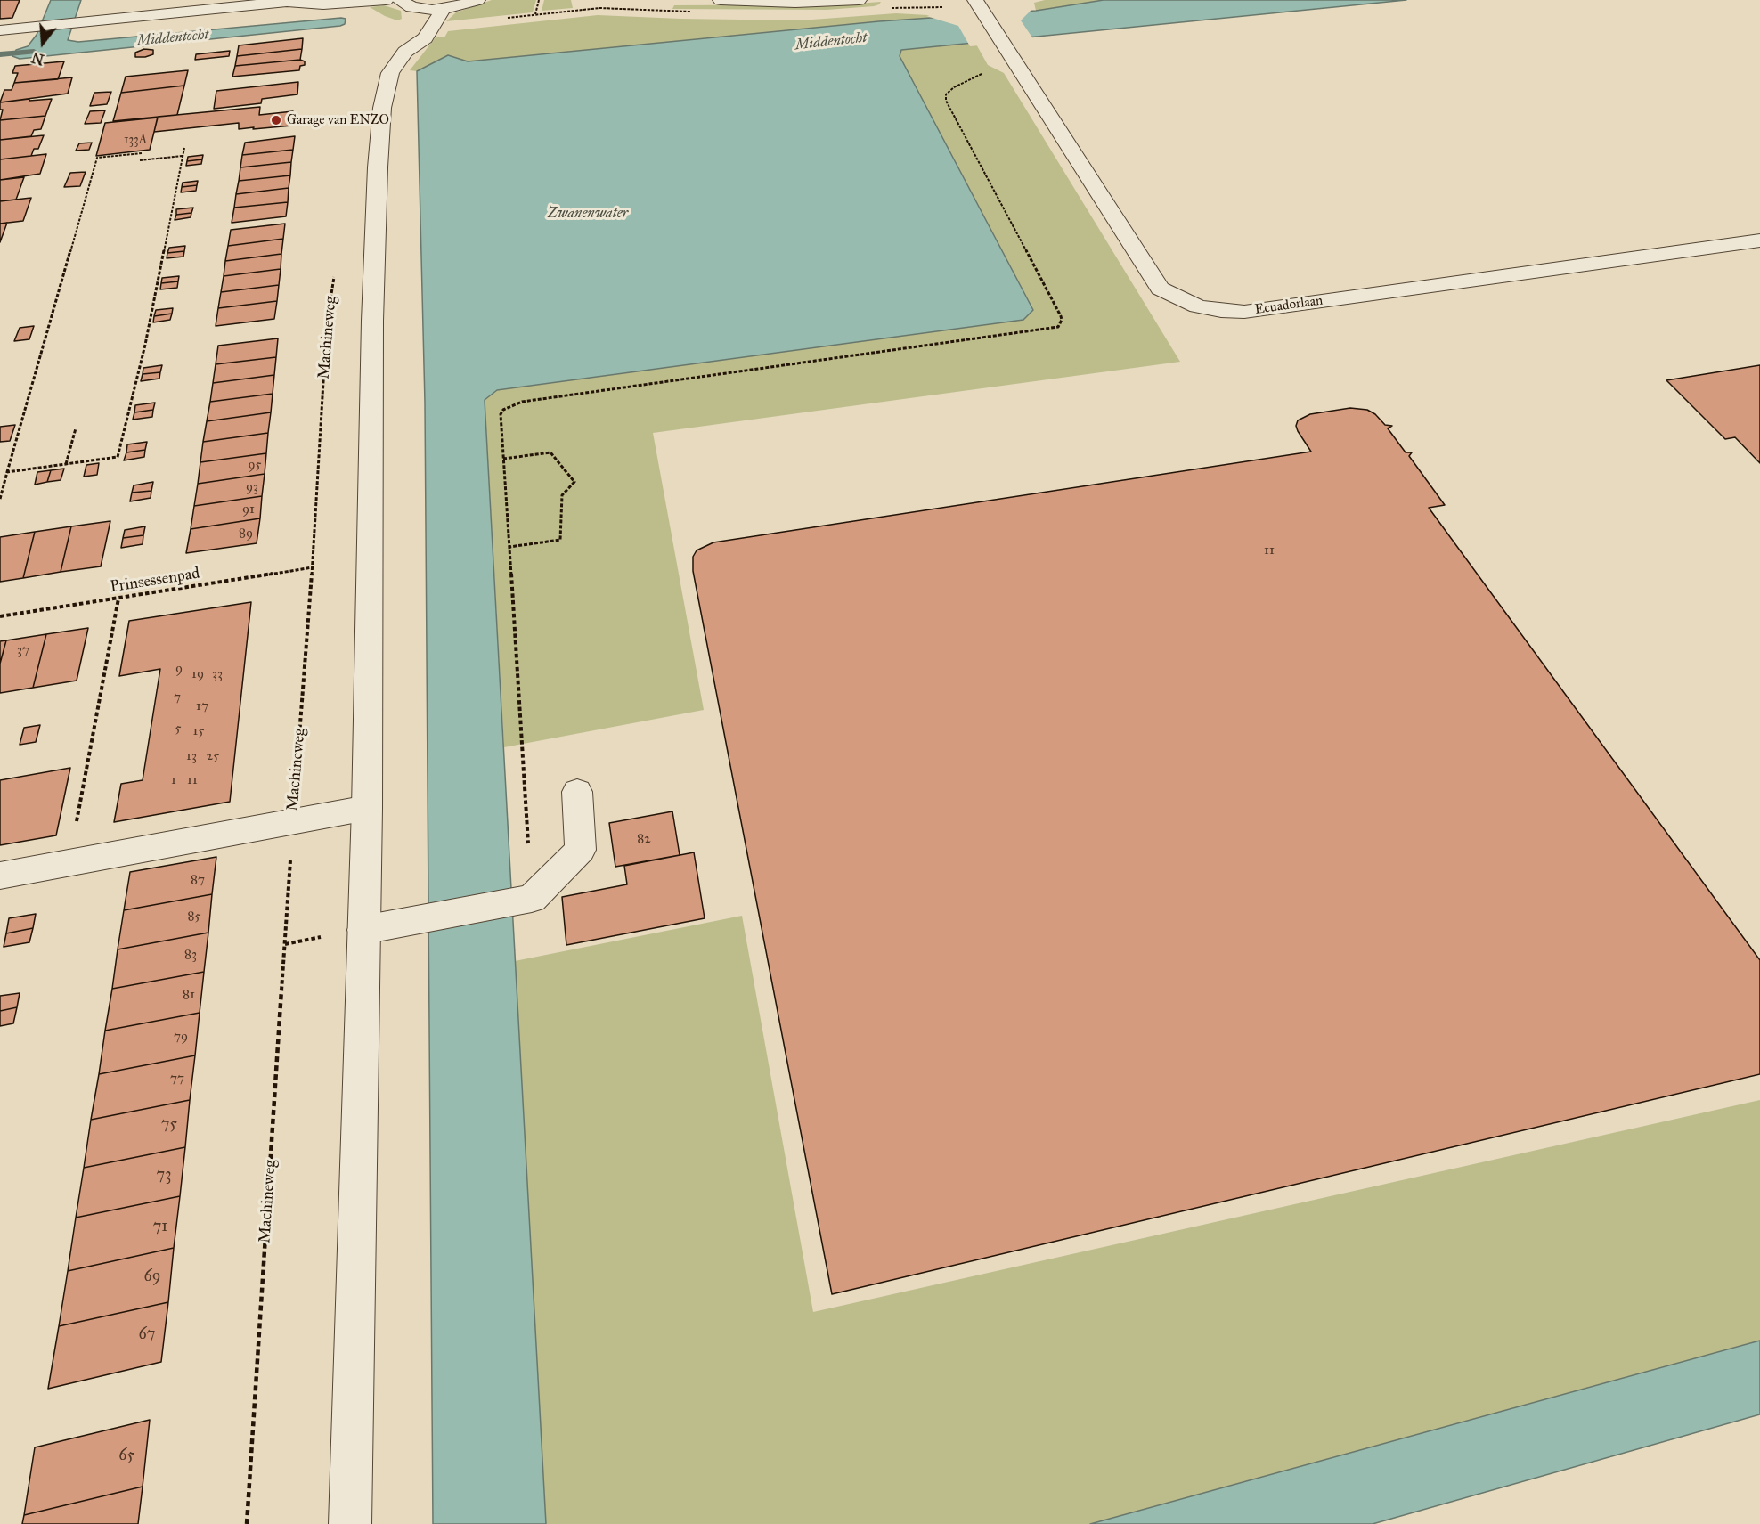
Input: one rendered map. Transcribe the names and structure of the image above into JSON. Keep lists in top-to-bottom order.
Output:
{
  "streets": {
    "street": ["Ecuadorlaan"],
    "path": ["Machineweg", "Prinsessenpad"]
  },
  "crossings": [
    ["Machineweg", "Prinsessenpad"]
  ],
  "water": ["Middentocht", "Zwanenwater"],
  "places": ["Garage van ENZO"],
  "house_numbers": [
    "133A",
    "95",
    "93",
    "91",
    "89",
    "11",
    "37",
    "9",
    "19",
    "33",
    "7",
    "17",
    "5",
    "15",
    "13",
    "25",
    "1",
    "11",
    "82",
    "87",
    "85",
    "83",
    "81",
    "79",
    "77",
    "75",
    "73",
    "71",
    "69",
    "67",
    "65"
  ],
  "north": "bottom"
}
